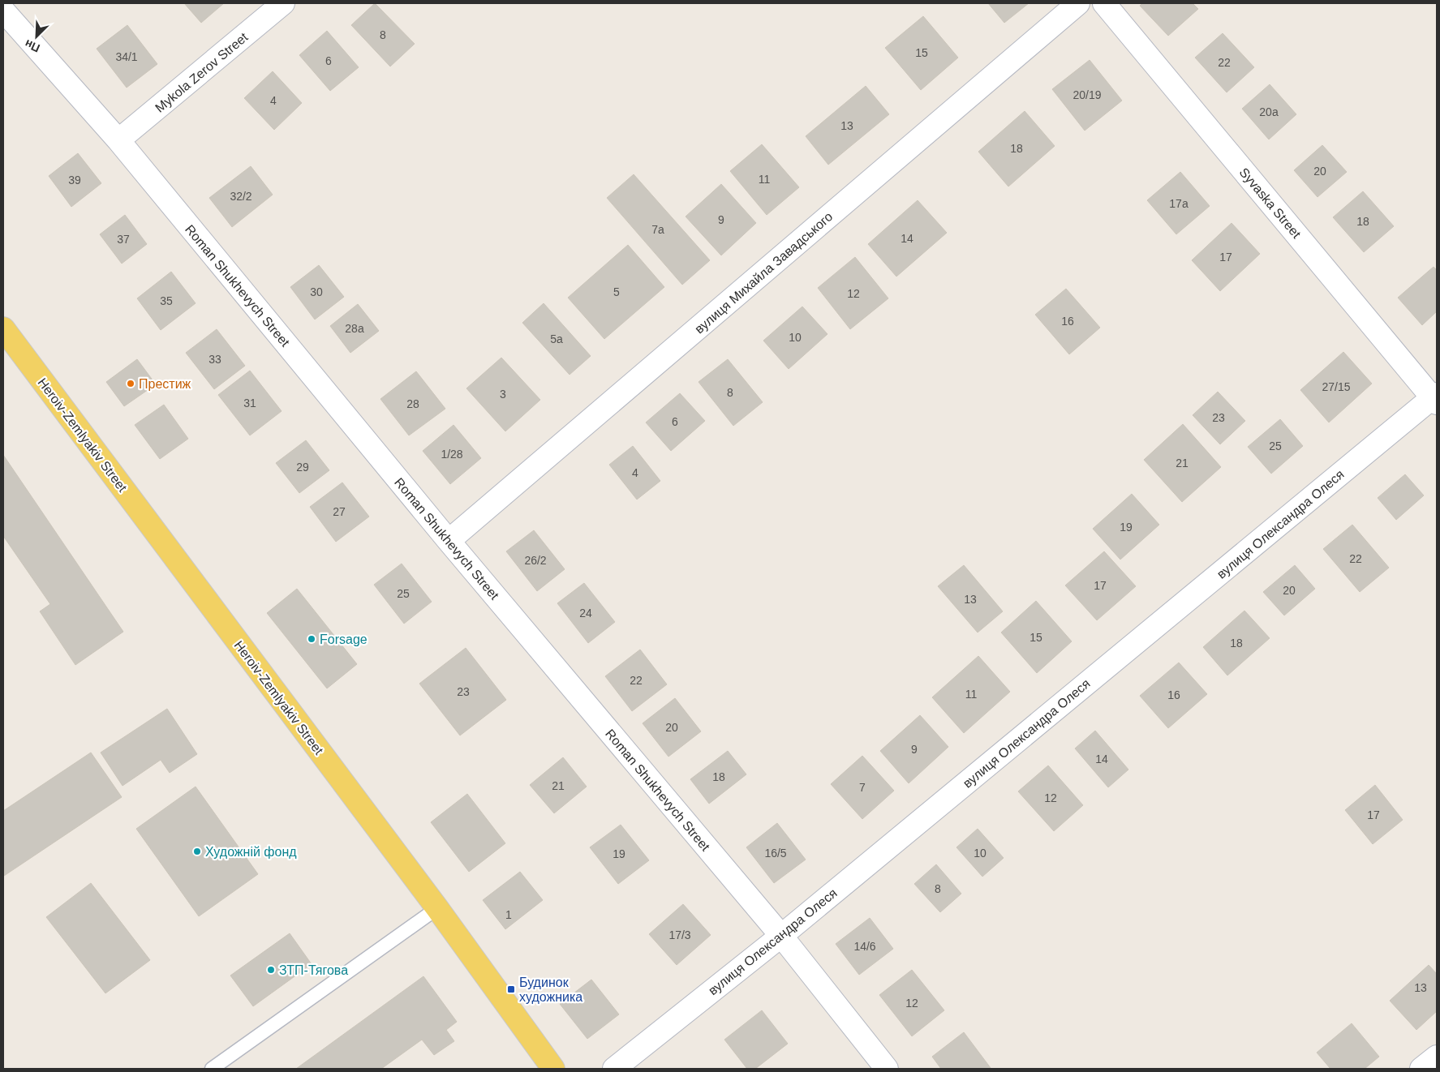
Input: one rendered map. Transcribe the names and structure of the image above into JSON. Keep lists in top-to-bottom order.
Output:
{
  "streets": {
    "main road": ["Heroiv-Zemlyakiv Street"],
    "street": [
      "Mykola Zerov Street",
      "Syvaska Street",
      "вулиця Михайла Завадського",
      "Roman Shukhevych Street",
      "вулиця Олександра Олеся"
    ]
  },
  "crossings": [
    ["Mykola Zerov Street", "Roman Shukhevych Street"],
    ["Syvaska Street", "вулиця Олександра Олеся"],
    ["вулиця Михайла Завадського", "Roman Shukhevych Street"],
    ["Roman Shukhevych Street", "вулиця Олександра Олеся"]
  ],
  "places": {
    "other": [
      "Престиж",
      "Forsage",
      "Художній фонд",
      "ЗТП-Тягова"
    ],
    "transit": ["Будинок художника"]
  },
  "house_numbers": [
    "8",
    "15",
    "34/1",
    "6",
    "22",
    "20/19",
    "4",
    "20а",
    "13",
    "18",
    "20",
    "11",
    "39",
    "32/2",
    "17а",
    "9",
    "18",
    "7а",
    "14",
    "37",
    "17",
    "30",
    "5",
    "12",
    "35",
    "16",
    "28а",
    "10",
    "5а",
    "33",
    "27/15",
    "8",
    "3",
    "31",
    "28",
    "23",
    "6",
    "25",
    "1/28",
    "21",
    "29",
    "4",
    "27",
    "19",
    "22",
    "26/2",
    "17",
    "20",
    "25",
    "13",
    "24",
    "15",
    "18",
    "22",
    "23",
    "11",
    "16",
    "20",
    "9",
    "14",
    "18",
    "21",
    "7",
    "12",
    "17",
    "16/5",
    "10",
    "19",
    "8",
    "1",
    "17/3",
    "14/6",
    "13",
    "12"
  ],
  "north": "bottom left"
}
